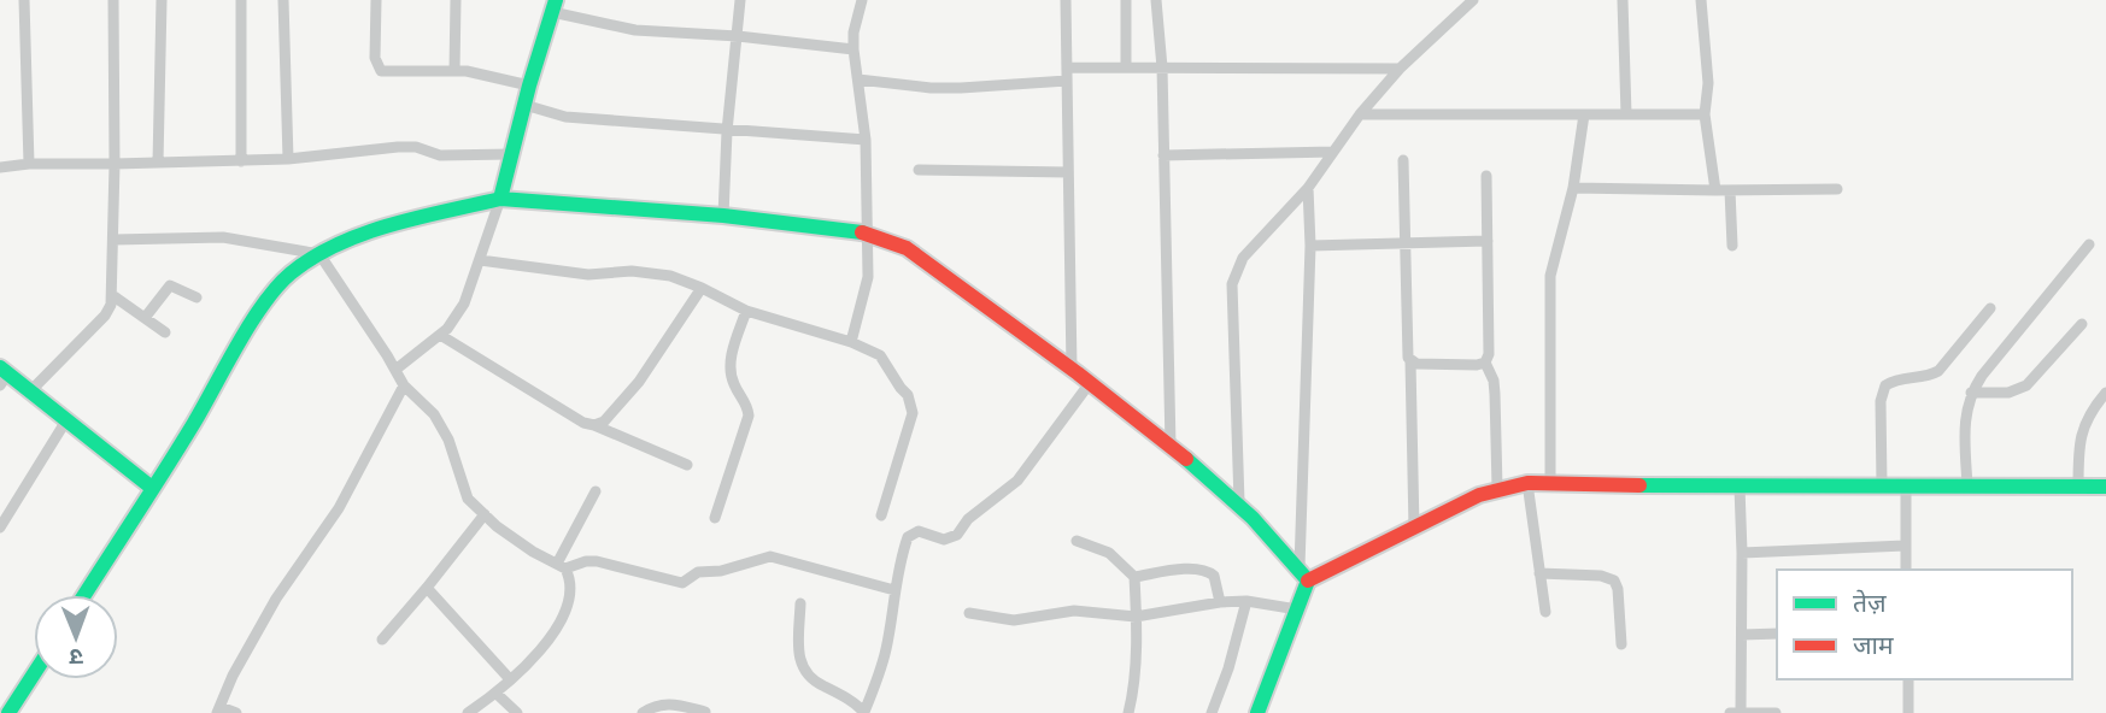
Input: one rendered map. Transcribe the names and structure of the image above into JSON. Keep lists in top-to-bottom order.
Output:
{
  "legend": ["तेज़", "जाम"],
  "north": "bottom"
}
